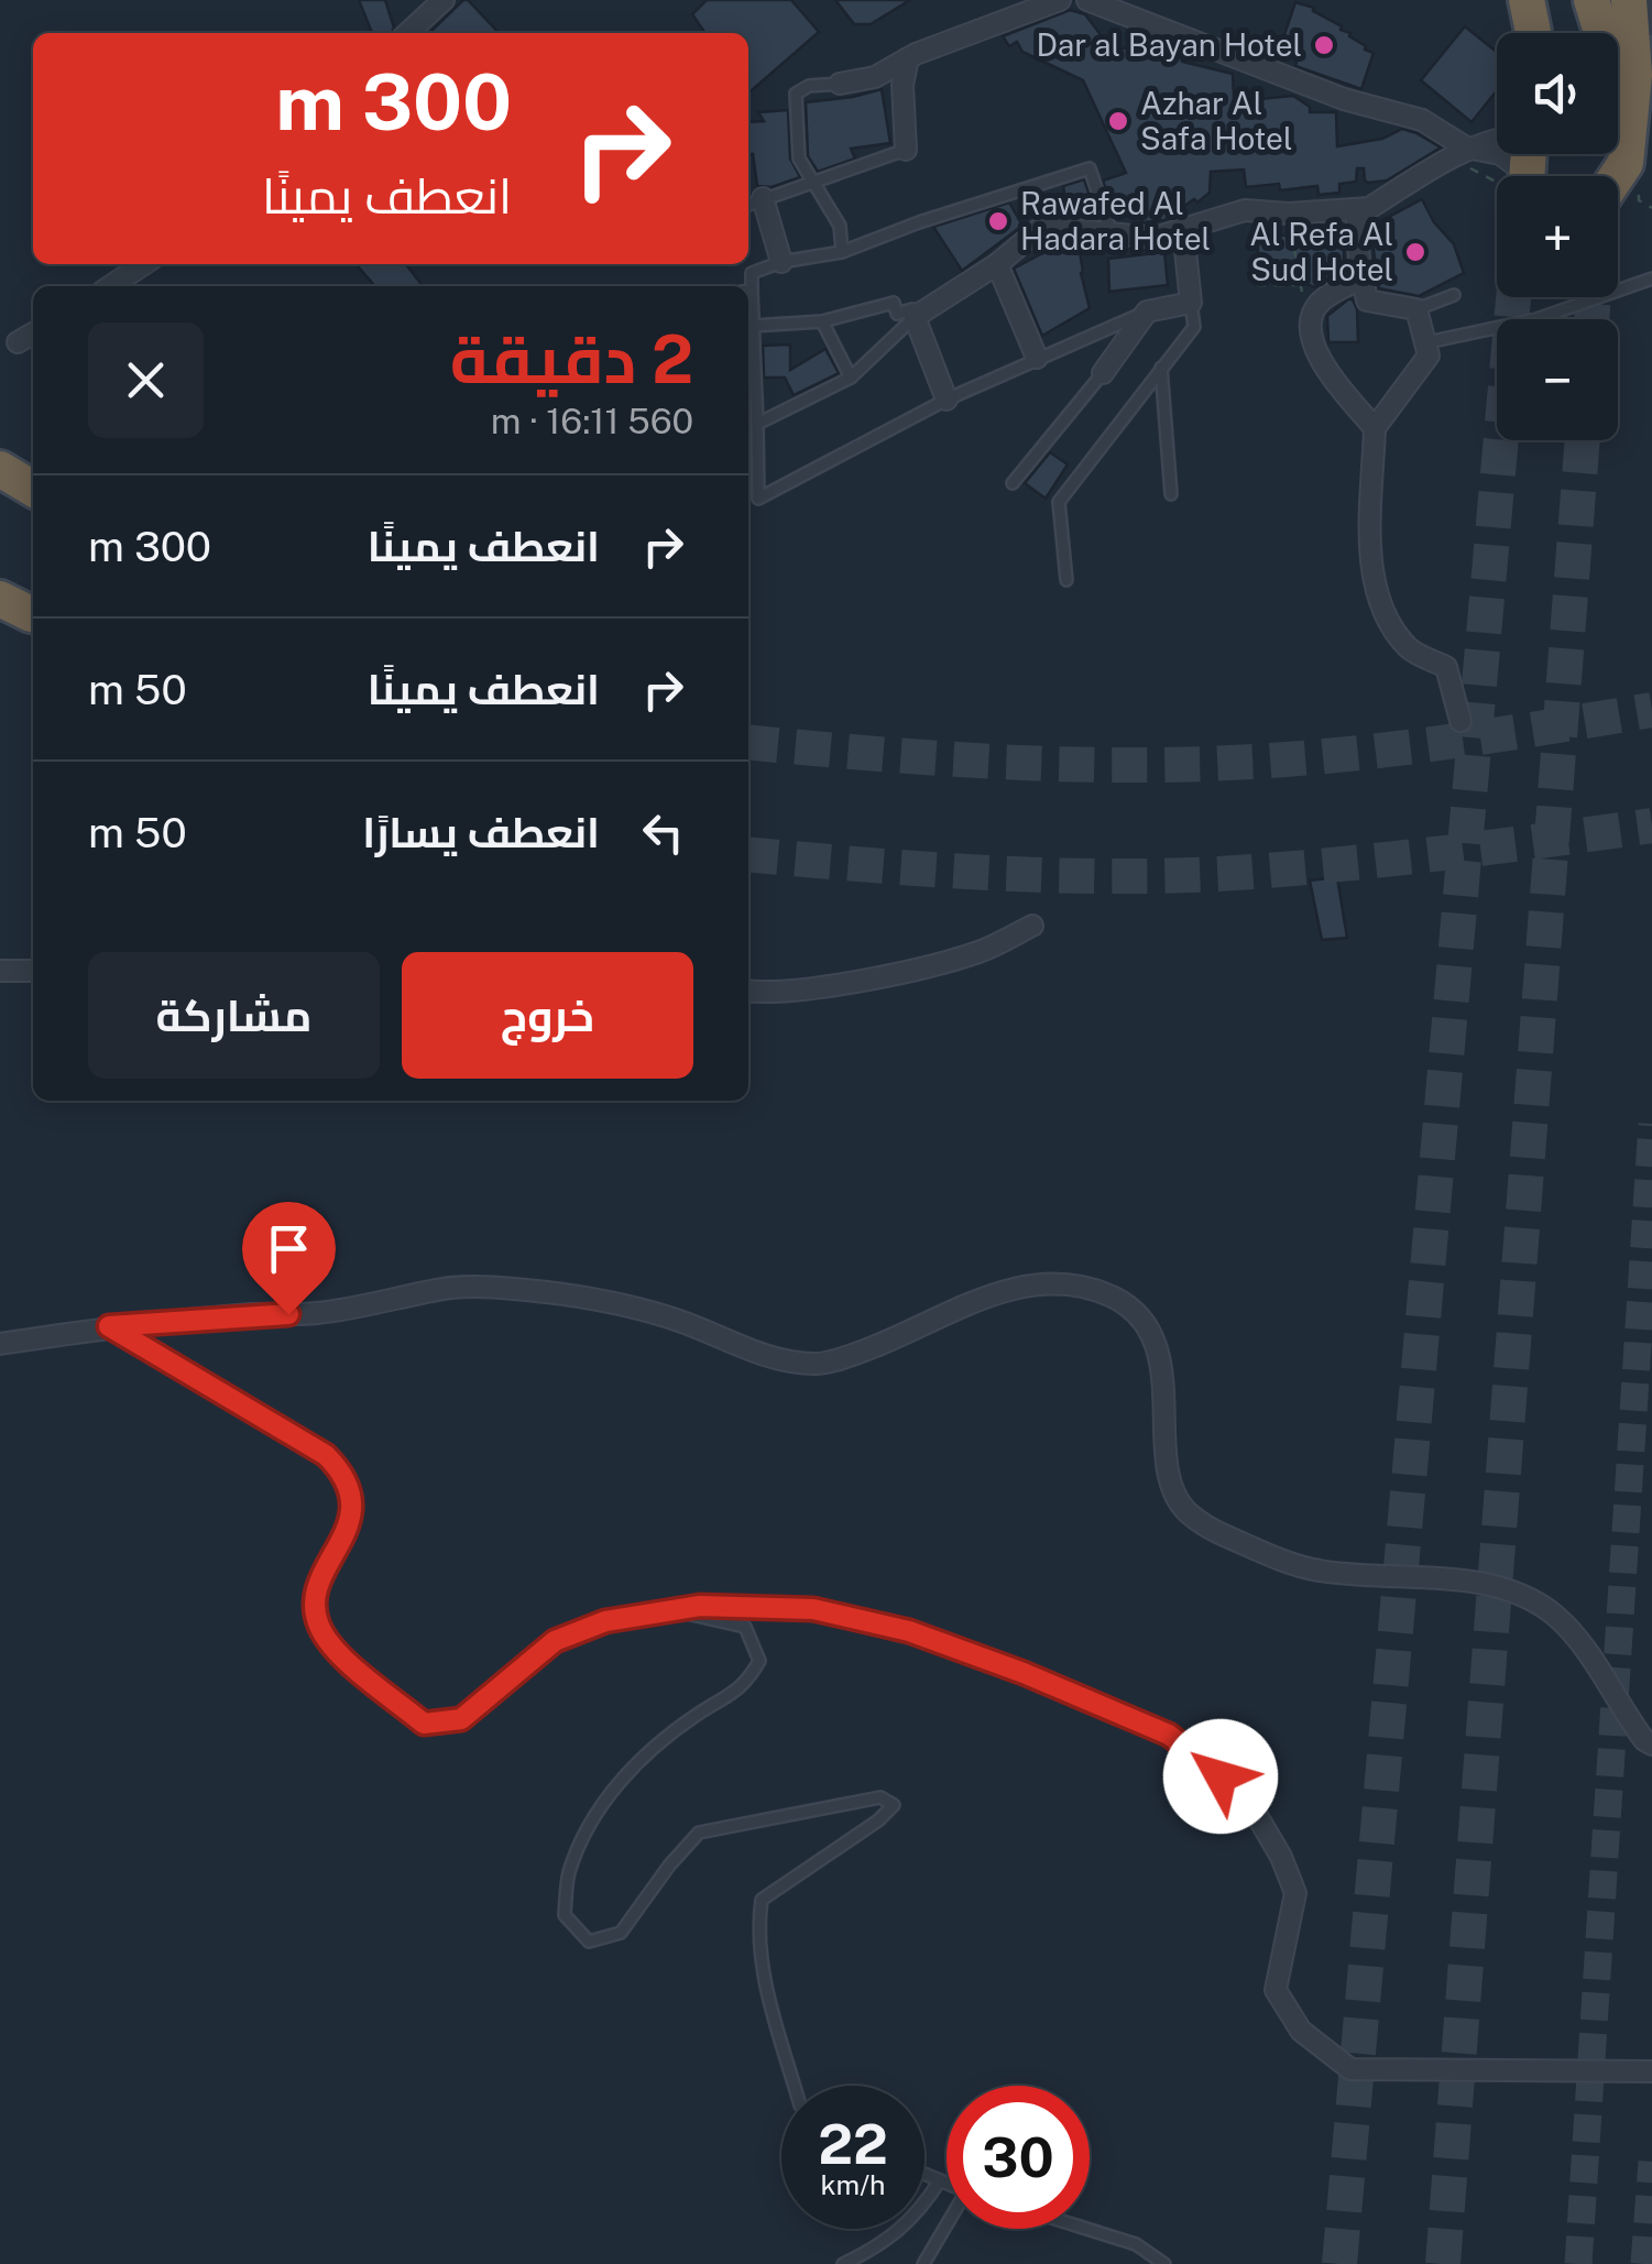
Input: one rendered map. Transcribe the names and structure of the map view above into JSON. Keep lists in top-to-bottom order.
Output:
{
  "places": [
    "Dar al Bayan Hotel",
    "Azhar Al Safa Hotel",
    "Rawafed Al Hadara Hotel",
    "Al Refa Al Sud Hotel"
  ],
  "page": {
    "map_buttons": ["+", "−"],
    "turn": ["300 m", "انعطف يمينًا"],
    "heading": ["2 دقيقة", "560 m · 16:11"],
    "list": [
      {
        "name": "انعطف يمينًا",
        "value": "300 m"
      },
      {
        "name": "انعطف يمينًا",
        "value": "50 m"
      },
      {
        "name": "انعطف يسارًا",
        "value": "50 m"
      }
    ],
    "buttons": ["خروج", "مشاركة"],
    "speed": "22 km/h",
    "limit": "30"
  }
}
